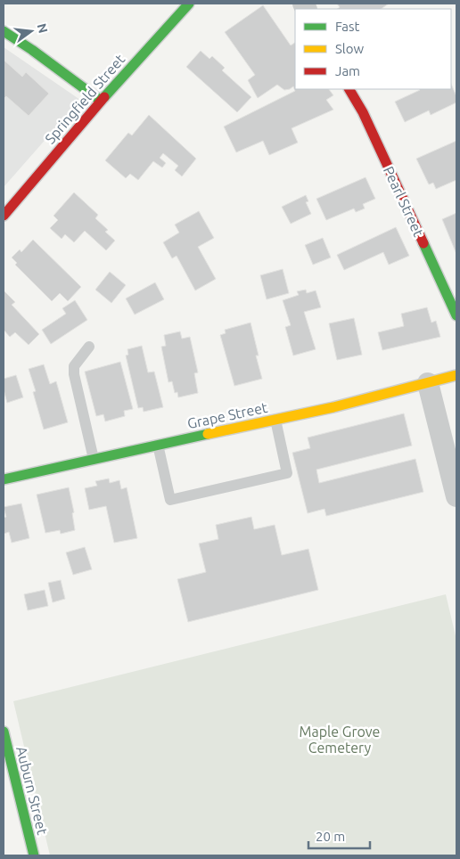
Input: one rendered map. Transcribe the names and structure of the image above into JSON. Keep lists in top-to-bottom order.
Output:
{
  "streets": {
    "street": [
      "Springfield Street",
      "Pearl Street",
      "Grape Street",
      "Auburn Street"
    ]
  },
  "parks": ["Maple Grove Cemetery"],
  "legend": ["Fast", "Slow", "Jam"],
  "scale_bar": "20 m",
  "north": "right"
}
